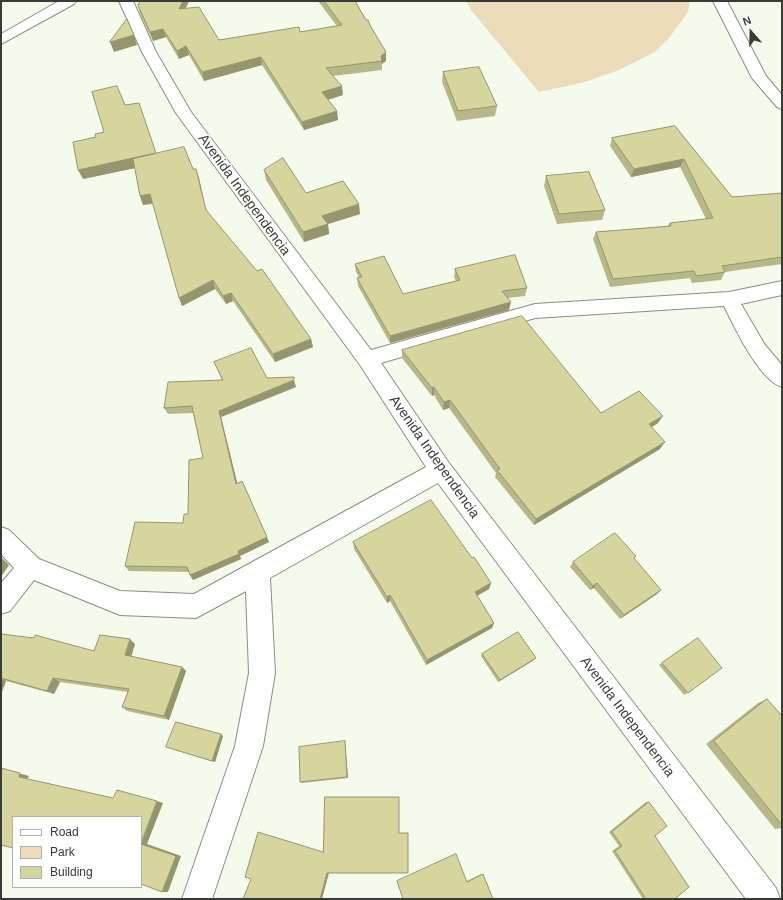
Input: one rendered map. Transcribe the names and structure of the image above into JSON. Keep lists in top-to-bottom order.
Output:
{
  "streets": {
    "street": ["Avenida Independencia"]
  },
  "legend": ["Road", "Park", "Building"],
  "north": "top"
}
